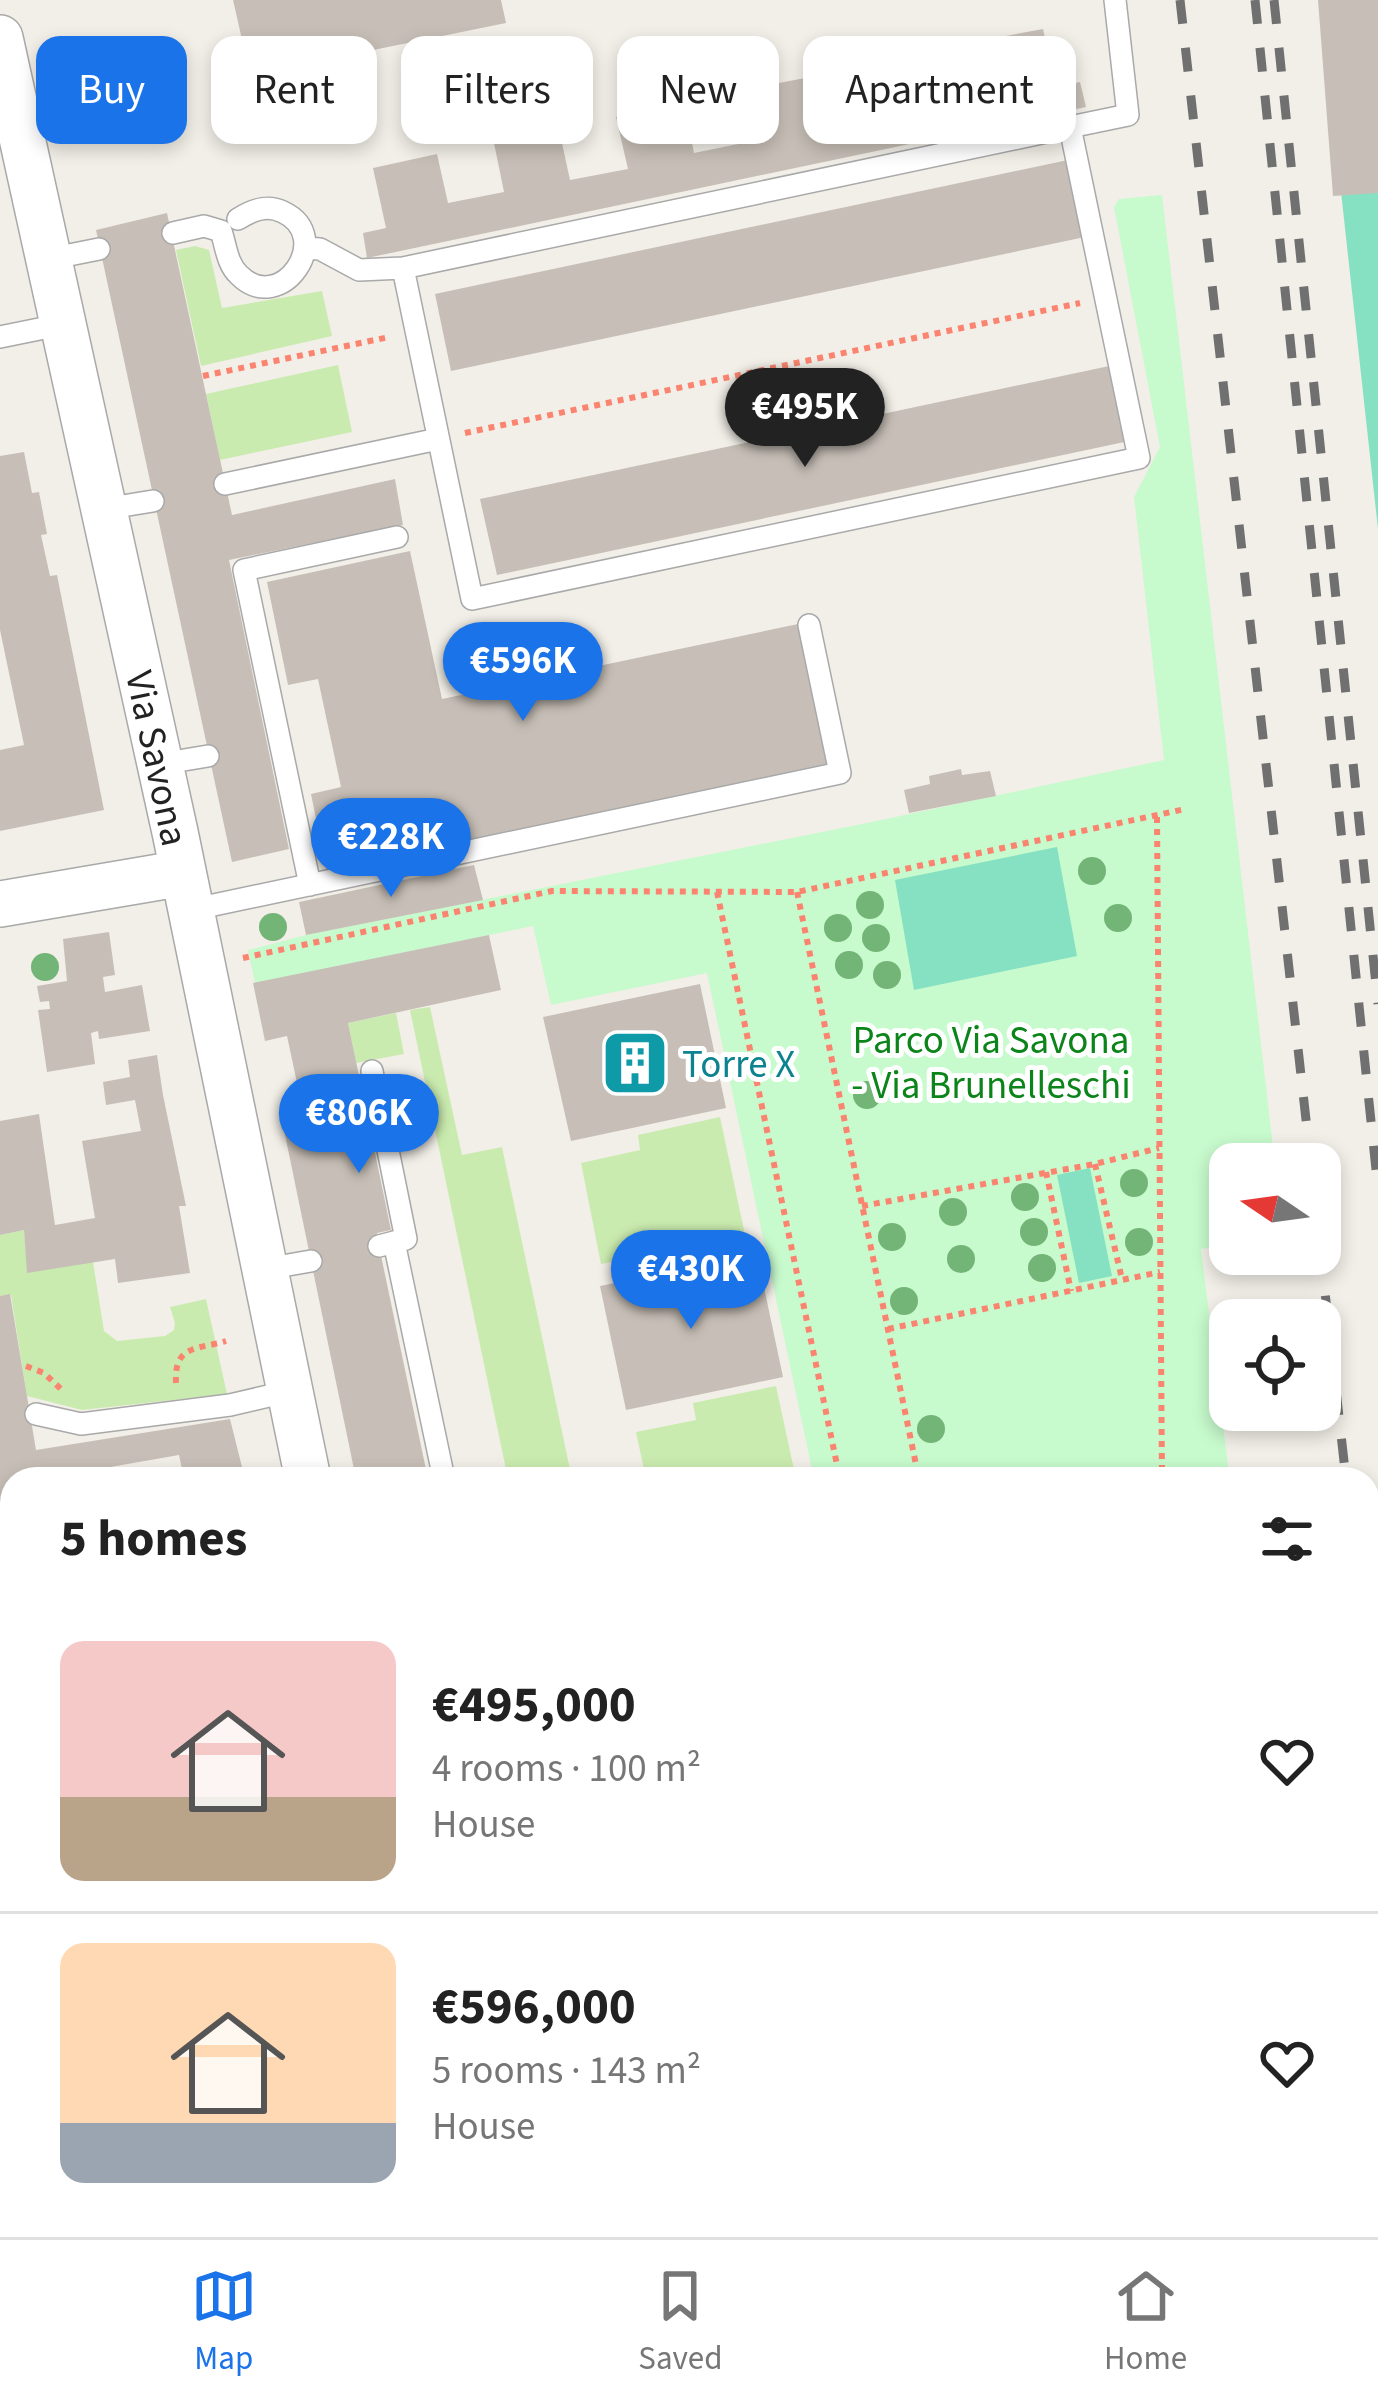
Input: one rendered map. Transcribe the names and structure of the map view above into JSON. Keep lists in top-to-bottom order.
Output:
{
  "streets": {
    "street": ["Via Savona"]
  },
  "parks": ["Parco Via Savona - Via Brunelleschi"],
  "places": {
    "building": ["Torre X"]
  },
  "north": "left",
  "page": {
    "chip": [
      "Buy",
      "Rent",
      "Filters",
      "New",
      "Apartment"
    ],
    "price": [
      "€495K",
      "€596K",
      "€228K",
      "€806K",
      "€430K"
    ],
    "heading": "5 homes",
    "list": [
      {
        "name": "€495,000",
        "note": "4 rooms · 100 m² · House"
      },
      {
        "name": "€596,000",
        "note": "5 rooms · 143 m² · House"
      }
    ],
    "tabs": ["Map", "Saved", "Home"]
  }
}
